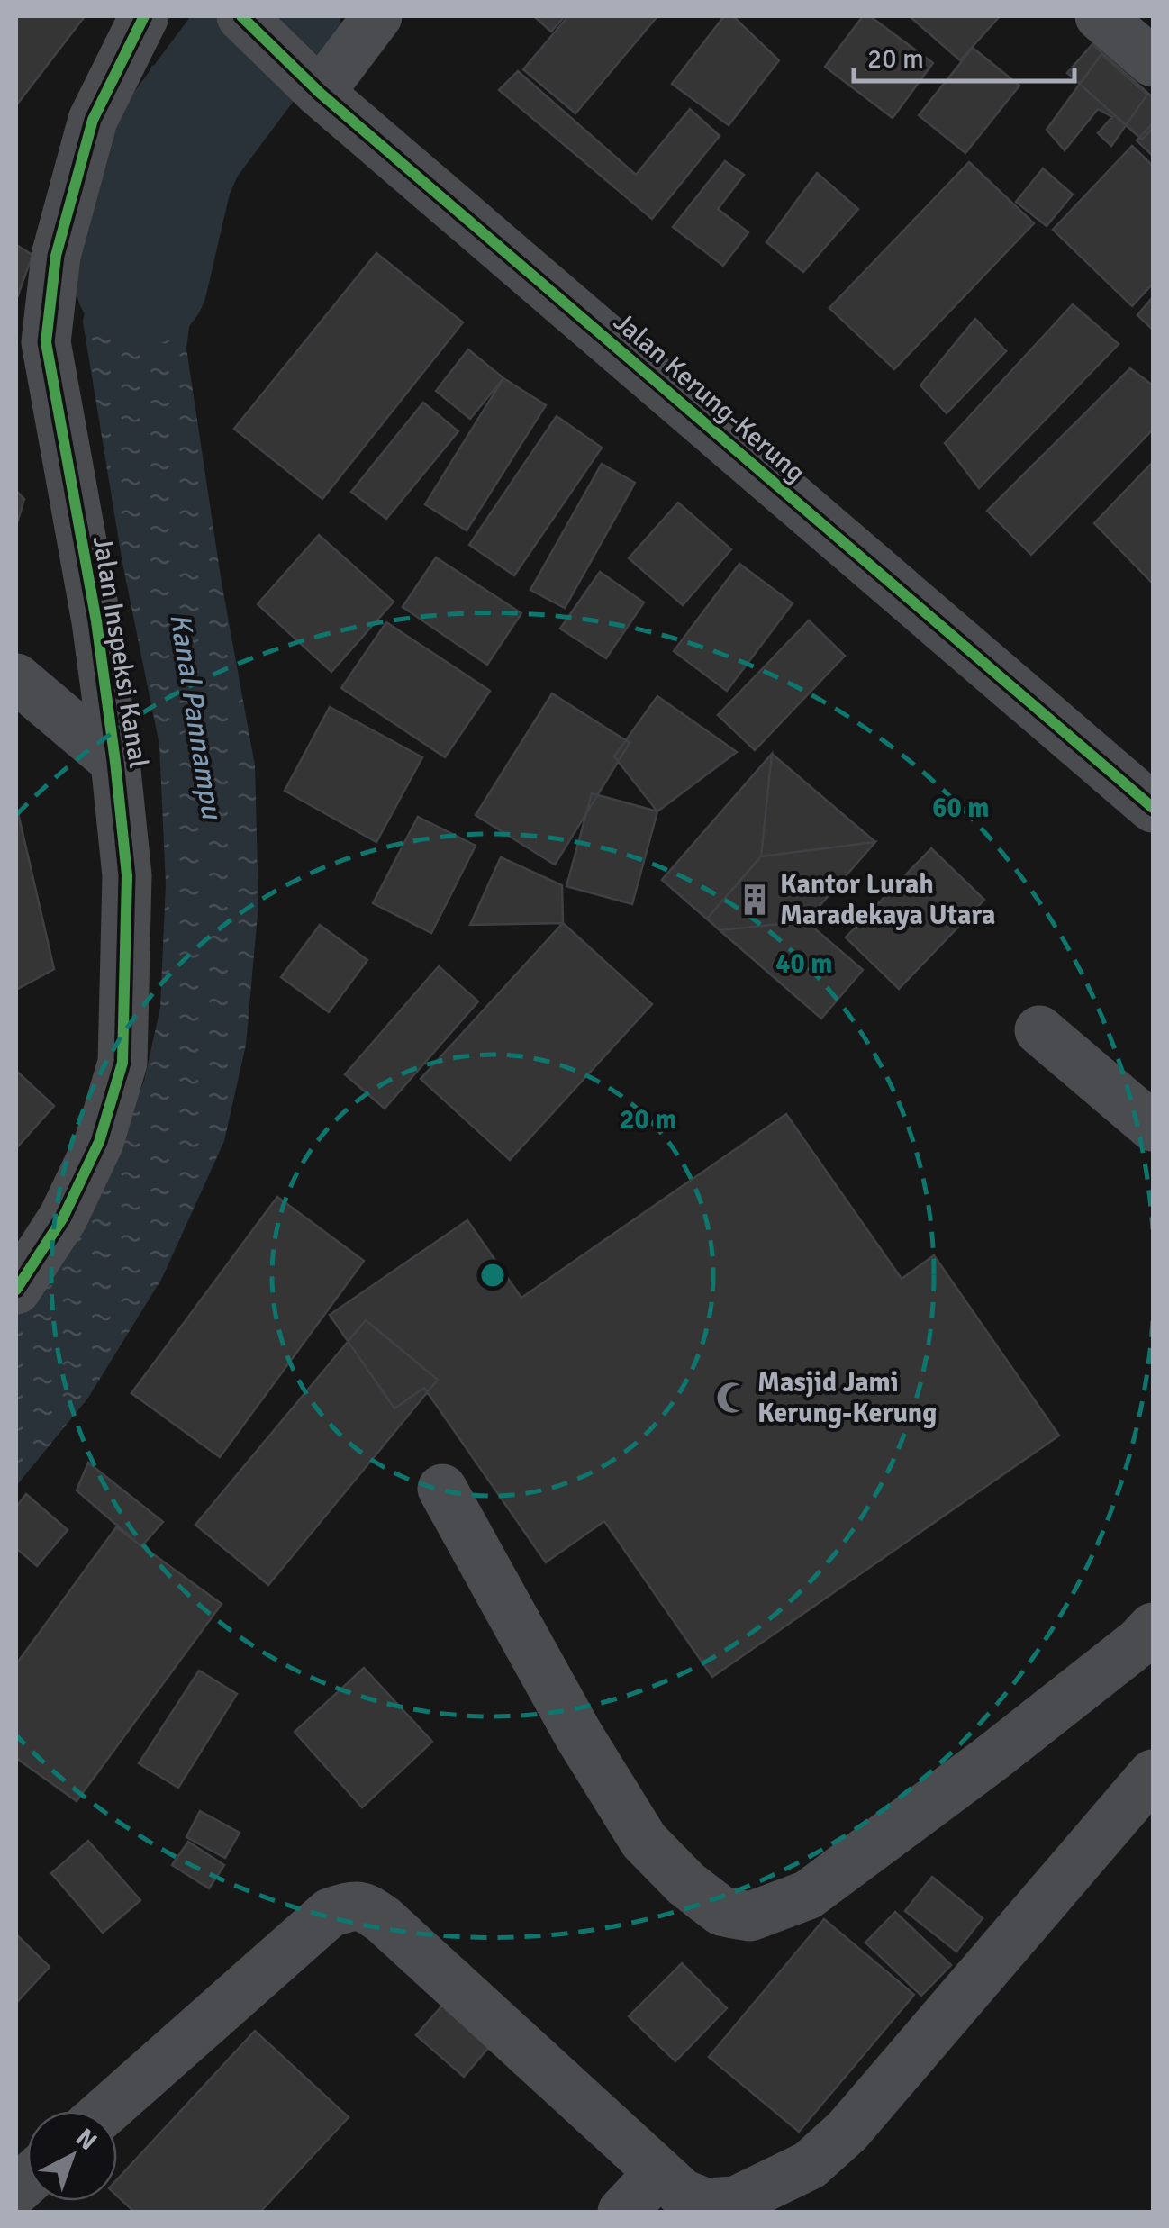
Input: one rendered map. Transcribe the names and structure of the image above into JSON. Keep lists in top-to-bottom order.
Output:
{
  "streets": {
    "street": ["Jalan Kerung-Kerung", "Jalan Inspeksi Kanal"]
  },
  "water": ["Kanal Pannampu"],
  "places": {
    "building": ["Kantor Lurah Maradekaya Utara"],
    "mosque": ["Masjid Jami Kerung-Kerung"]
  },
  "scale_bar": "20 m",
  "north": "top right",
  "rings": ["60 m", "40 m", "20 m"]
}
